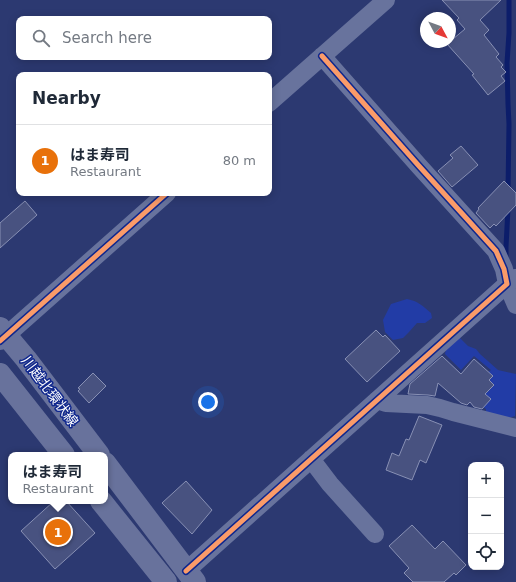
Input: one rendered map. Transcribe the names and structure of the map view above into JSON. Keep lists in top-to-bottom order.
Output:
{
  "streets": {
    "main road": ["川越北環状線"]
  },
  "north": "bottom right",
  "page": {
    "search": "Search here",
    "heading": "Nearby",
    "list": [
      {
        "mark": "1",
        "name": "はま寿司",
        "note": "Restaurant",
        "value": "80 m"
      }
    ],
    "popup": ["はま寿司", "Restaurant"],
    "map_buttons": ["+", "−"],
    "pins": "1"
  }
}
